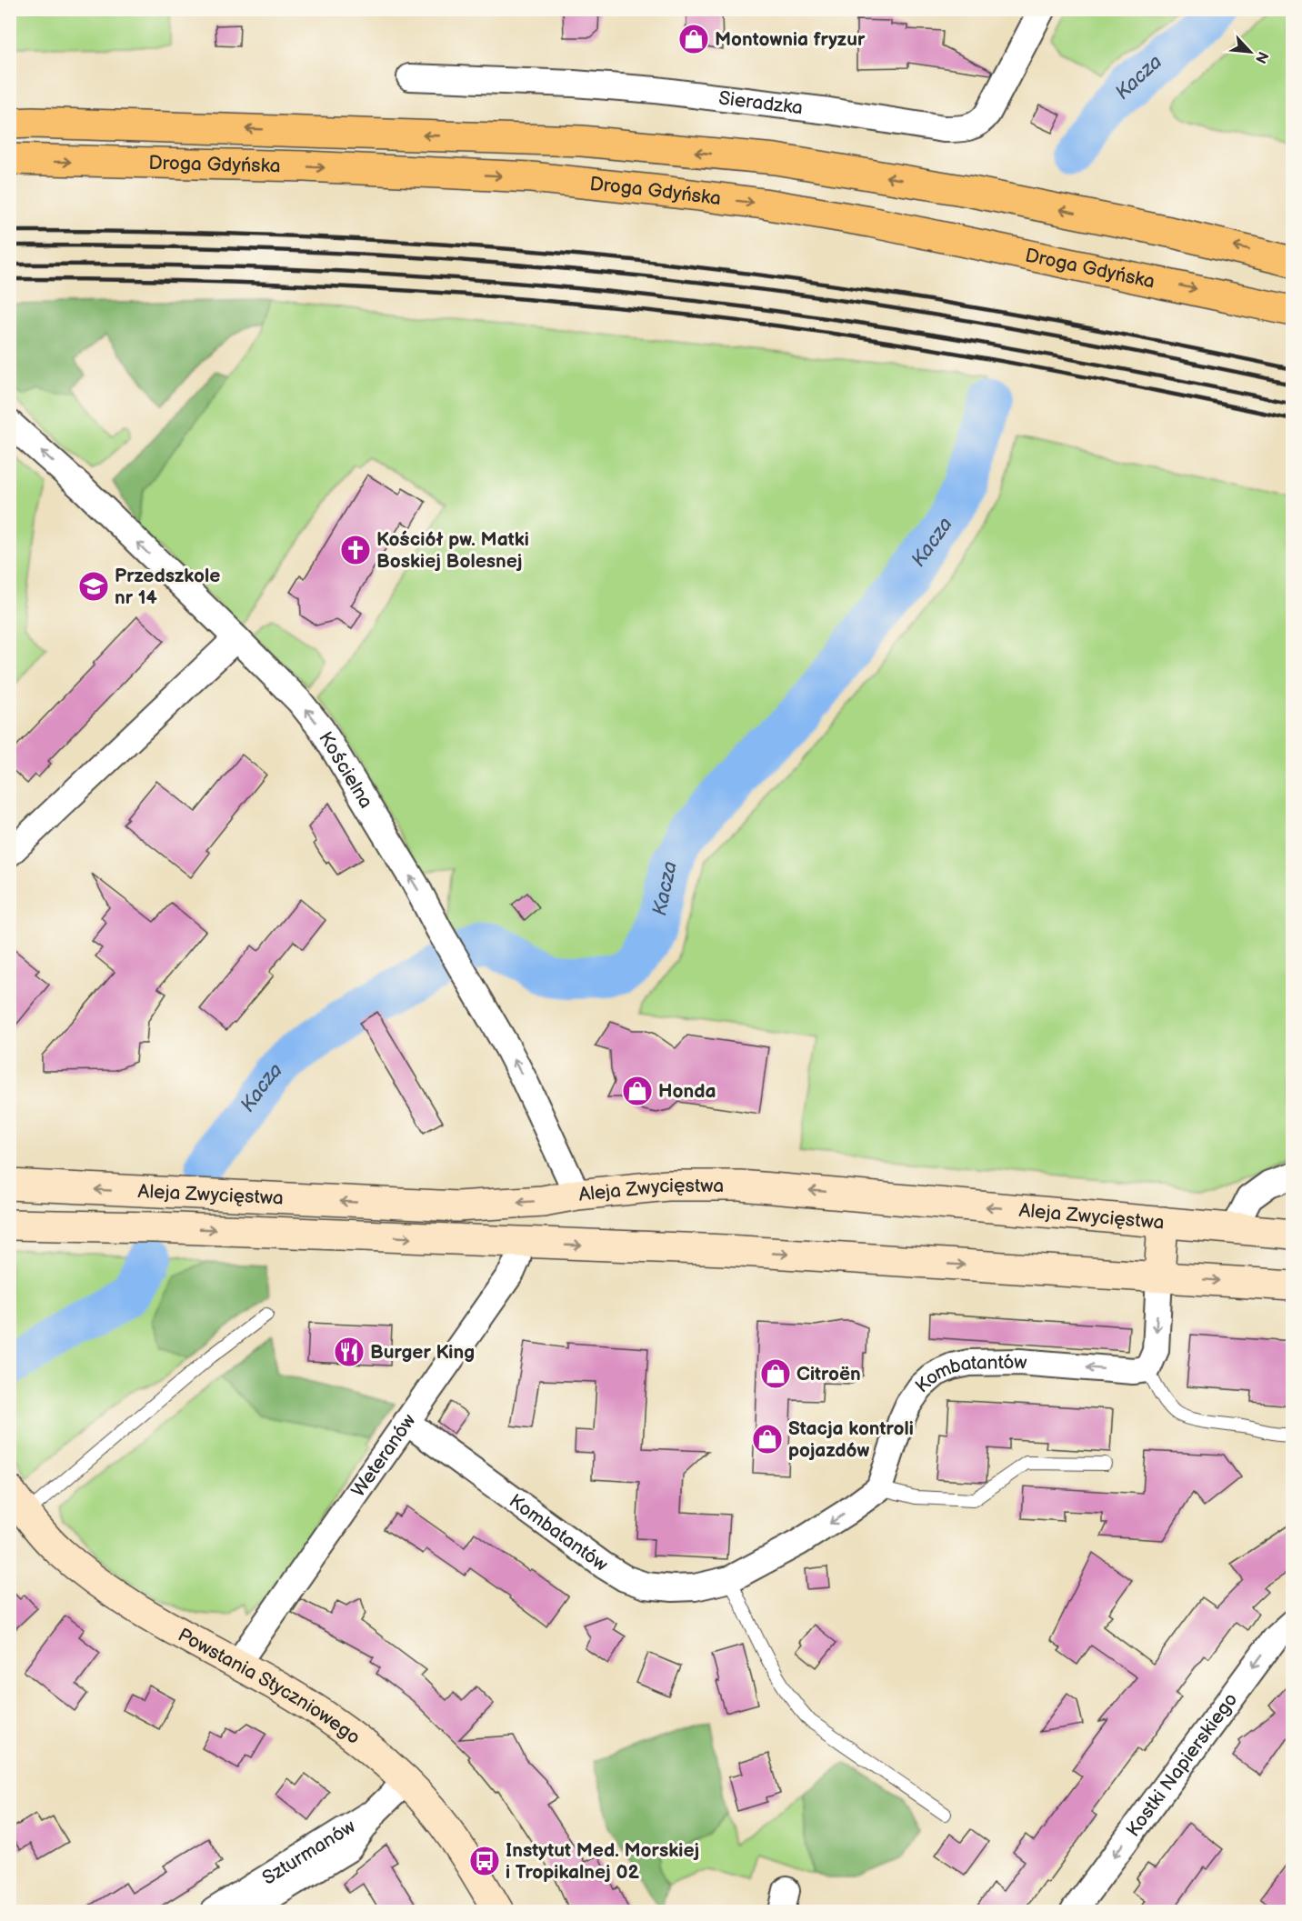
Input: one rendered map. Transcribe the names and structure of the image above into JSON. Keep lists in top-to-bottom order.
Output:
{
  "streets": {
    "main road": ["Droga Gdyńska", "Aleja Zwycięstwa", "Powstania Styczniowego"],
    "street": [
      "Sieradzka",
      "Kościelna",
      "Kombatantów",
      "Weteranów",
      "Kostki Napierskiego",
      "Szturmanów"
    ]
  },
  "crossings": [
    ["Kościelna", "Aleja Zwycięstwa"],
    ["Aleja Zwycięstwa", "Weteranów"],
    ["Kombatantów", "Weteranów"],
    ["Weteranów", "Powstania Styczniowego"],
    ["Powstania Styczniowego", "Szturmanów"]
  ],
  "one_way": ["Kościelna", "Kombatantów", "Kostki Napierskiego"],
  "water": ["Kacza"],
  "places": {
    "shop": [
      "Montownia fryzur",
      "Honda",
      "Citroën",
      "Stacja kontroli pojazdów"
    ],
    "church": ["Kościół pw. Matki Boskiej Bolesnej"],
    "school or university": ["Przedszkole nr 14"],
    "restaurant": ["Burger King"],
    "bus stop": ["Instytut Med. Morskiej i Tropikalnej 02"]
  },
  "north": "bottom right"
}
